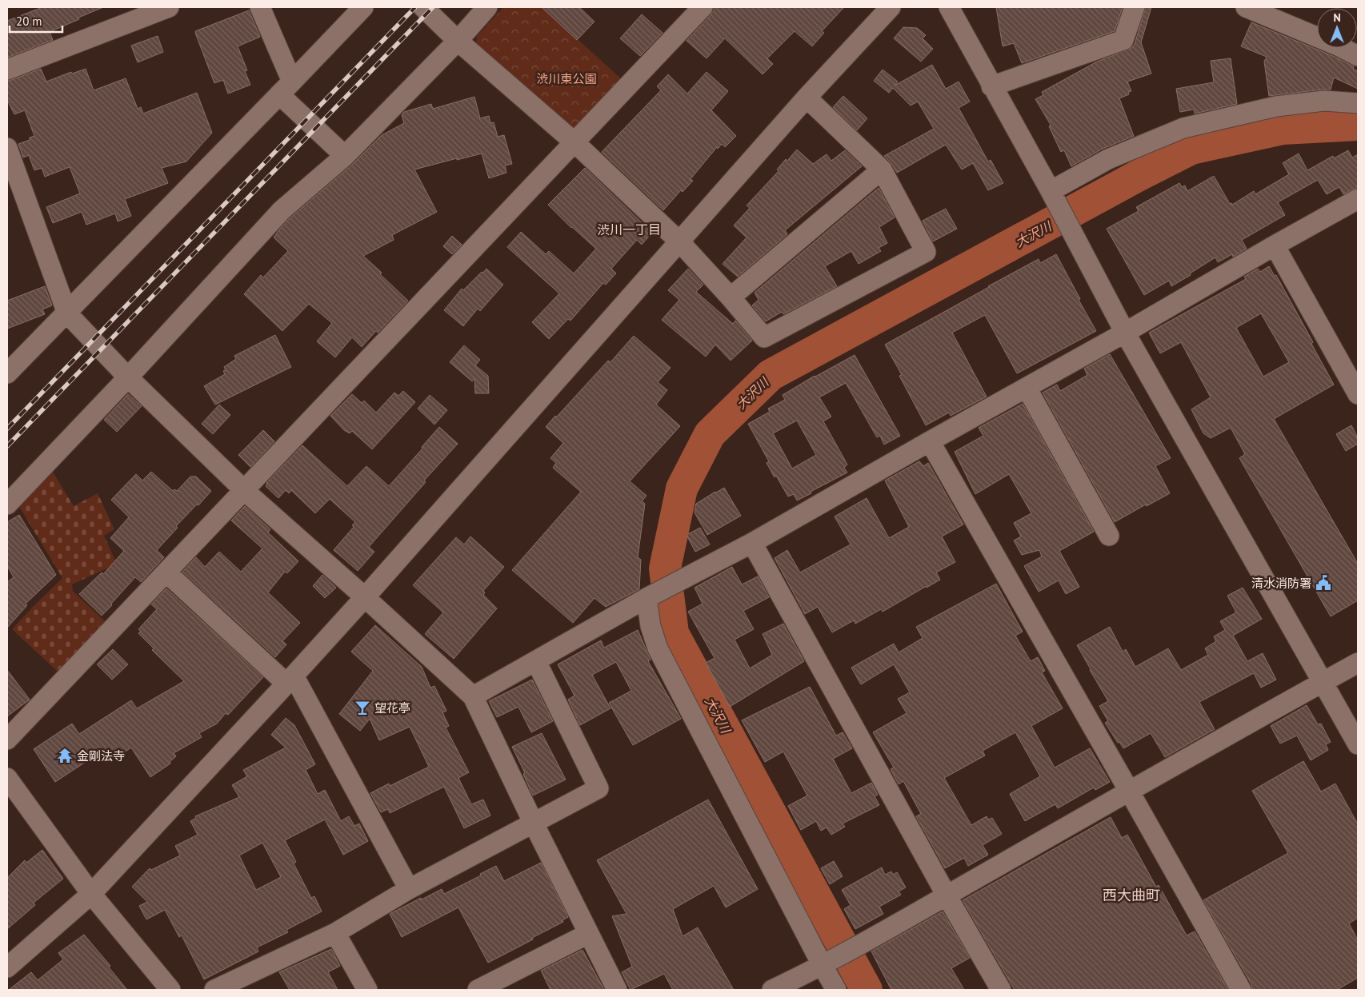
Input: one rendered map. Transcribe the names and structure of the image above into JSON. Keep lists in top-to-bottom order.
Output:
{
  "districts": ["渋川一丁目", "西大曲町"],
  "water": ["大沢川"],
  "parks": ["渋川東公園"],
  "places": {
    "public building": ["清水消防署"],
    "bar": ["望花亭"],
    "temple": ["金剛法寺"]
  },
  "scale_bar": "20 m",
  "north": "top"
}
